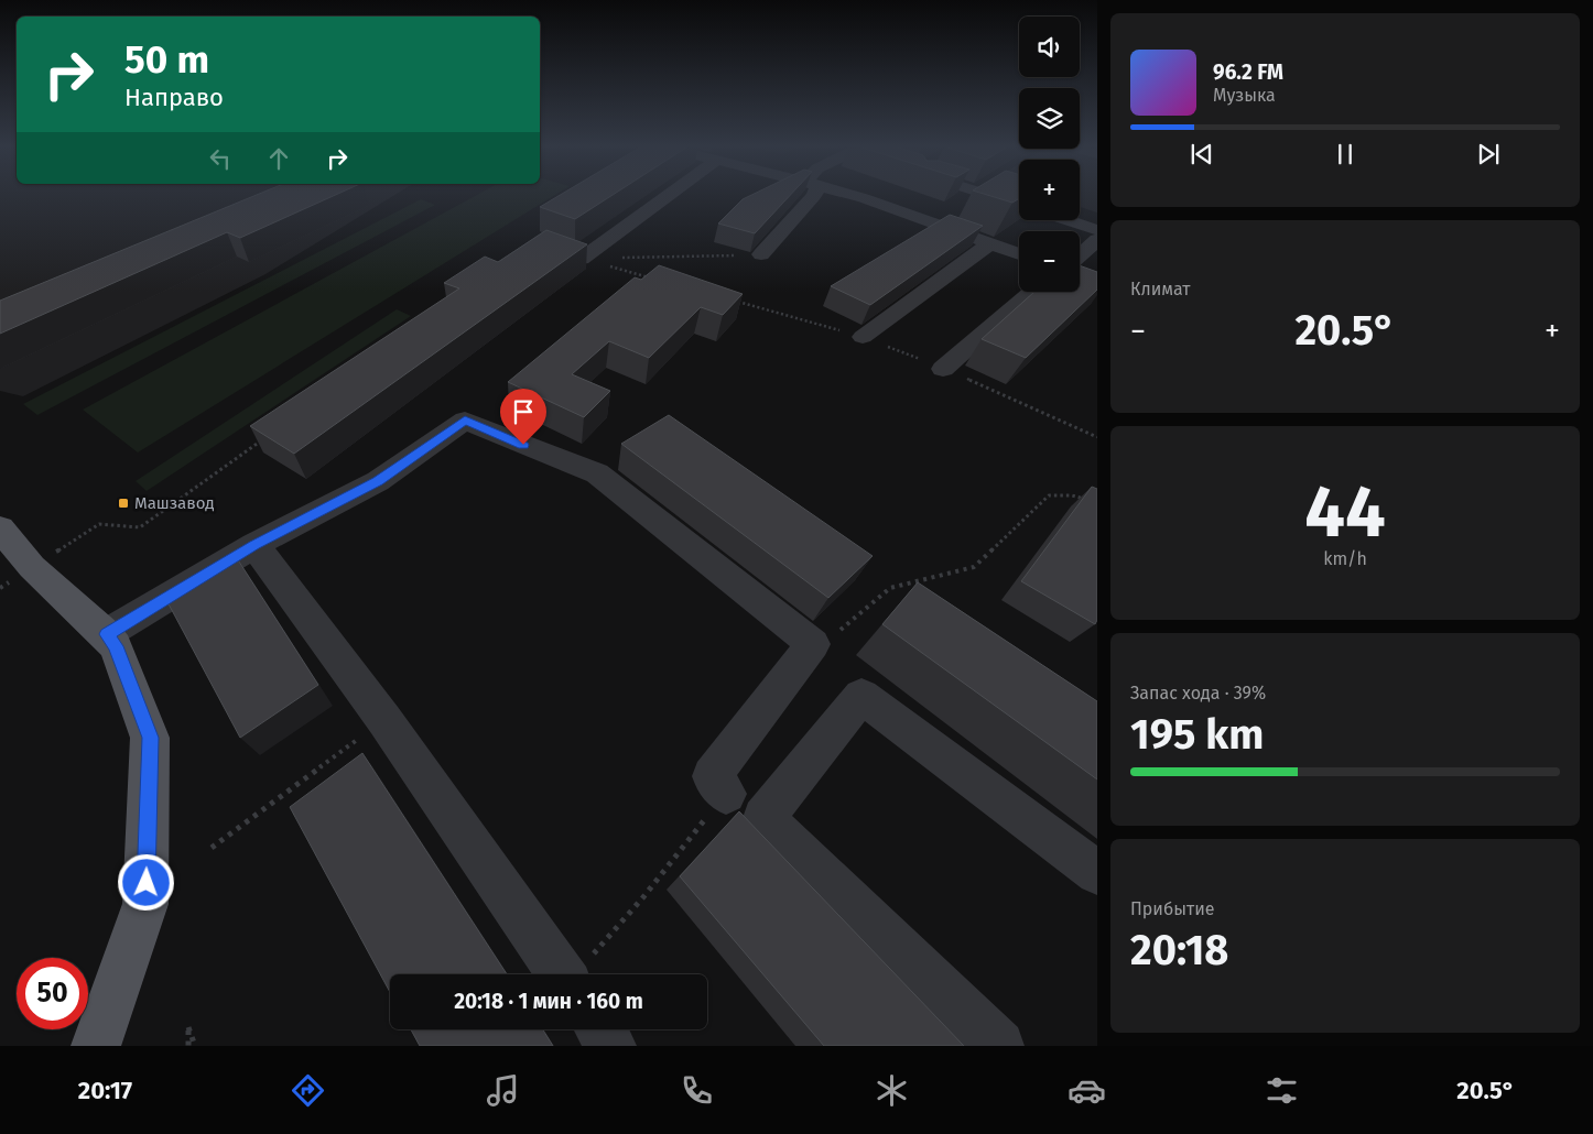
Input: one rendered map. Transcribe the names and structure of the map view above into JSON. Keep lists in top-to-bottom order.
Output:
{
  "places": {
    "transit": ["Машзавод"]
  },
  "page": {
    "map_buttons": ["+", "−"],
    "turn": ["50 m", "Направо"],
    "song": ["96.2 FM", "Музыка"],
    "tile": [
      "Климат",
      ["44", "km/h"],
      ["Запас хода · 39%", "195 km"],
      ["Прибытие", "20:18"]
    ],
    "heat": ["−", "20.5°", "+"],
    "limit": "50",
    "trip": "20:18 · 1 мин · 160 m",
    "tabs": ["20:17", "20.5°"]
  }
}
